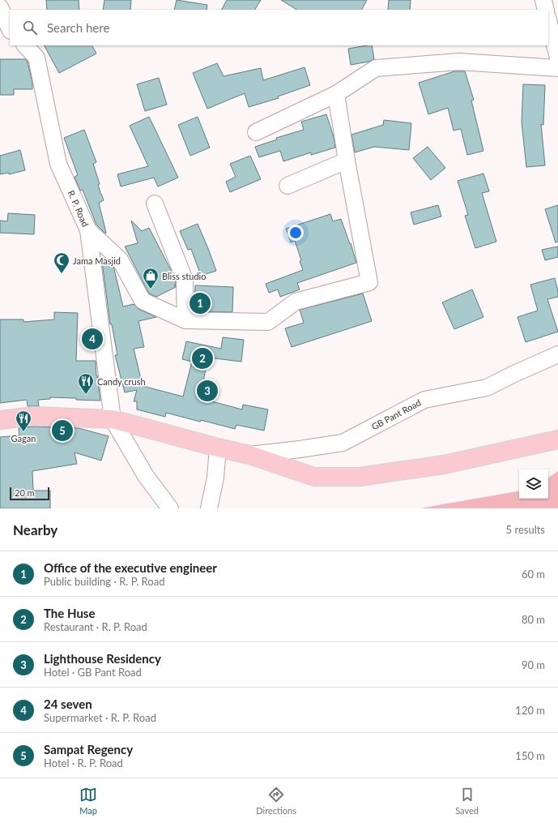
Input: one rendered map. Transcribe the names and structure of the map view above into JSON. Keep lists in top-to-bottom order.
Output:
{
  "streets": {
    "street": ["R. P. Road", "GB Pant Road"]
  },
  "places": {
    "mosque": ["Jama Masjid"],
    "shop": ["Bliss studio"],
    "restaurant": ["Candy crush", "Gagan"]
  },
  "scale_bar": "20 m",
  "page": {
    "search": "Search here",
    "pins": [
      "1",
      "4",
      "2",
      "3",
      "5"
    ],
    "scale": "20 m",
    "heading": ["Nearby", "5 results"],
    "list": [
      {
        "mark": "1",
        "name": "Office of the executive engineer",
        "note": "Public building · R. P. Road",
        "value": "60 m"
      },
      {
        "mark": "2",
        "name": "The Huse",
        "note": "Restaurant · R. P. Road",
        "value": "80 m"
      },
      {
        "mark": "3",
        "name": "Lighthouse Residency",
        "note": "Hotel · GB Pant Road",
        "value": "90 m"
      },
      {
        "mark": "4",
        "name": "24 seven",
        "note": "Supermarket · R. P. Road",
        "value": "120 m"
      },
      {
        "mark": "5",
        "name": "Sampat Regency",
        "note": "Hotel · R. P. Road",
        "value": "150 m"
      }
    ],
    "nav": ["Map", "Directions", "Saved"]
  }
}
